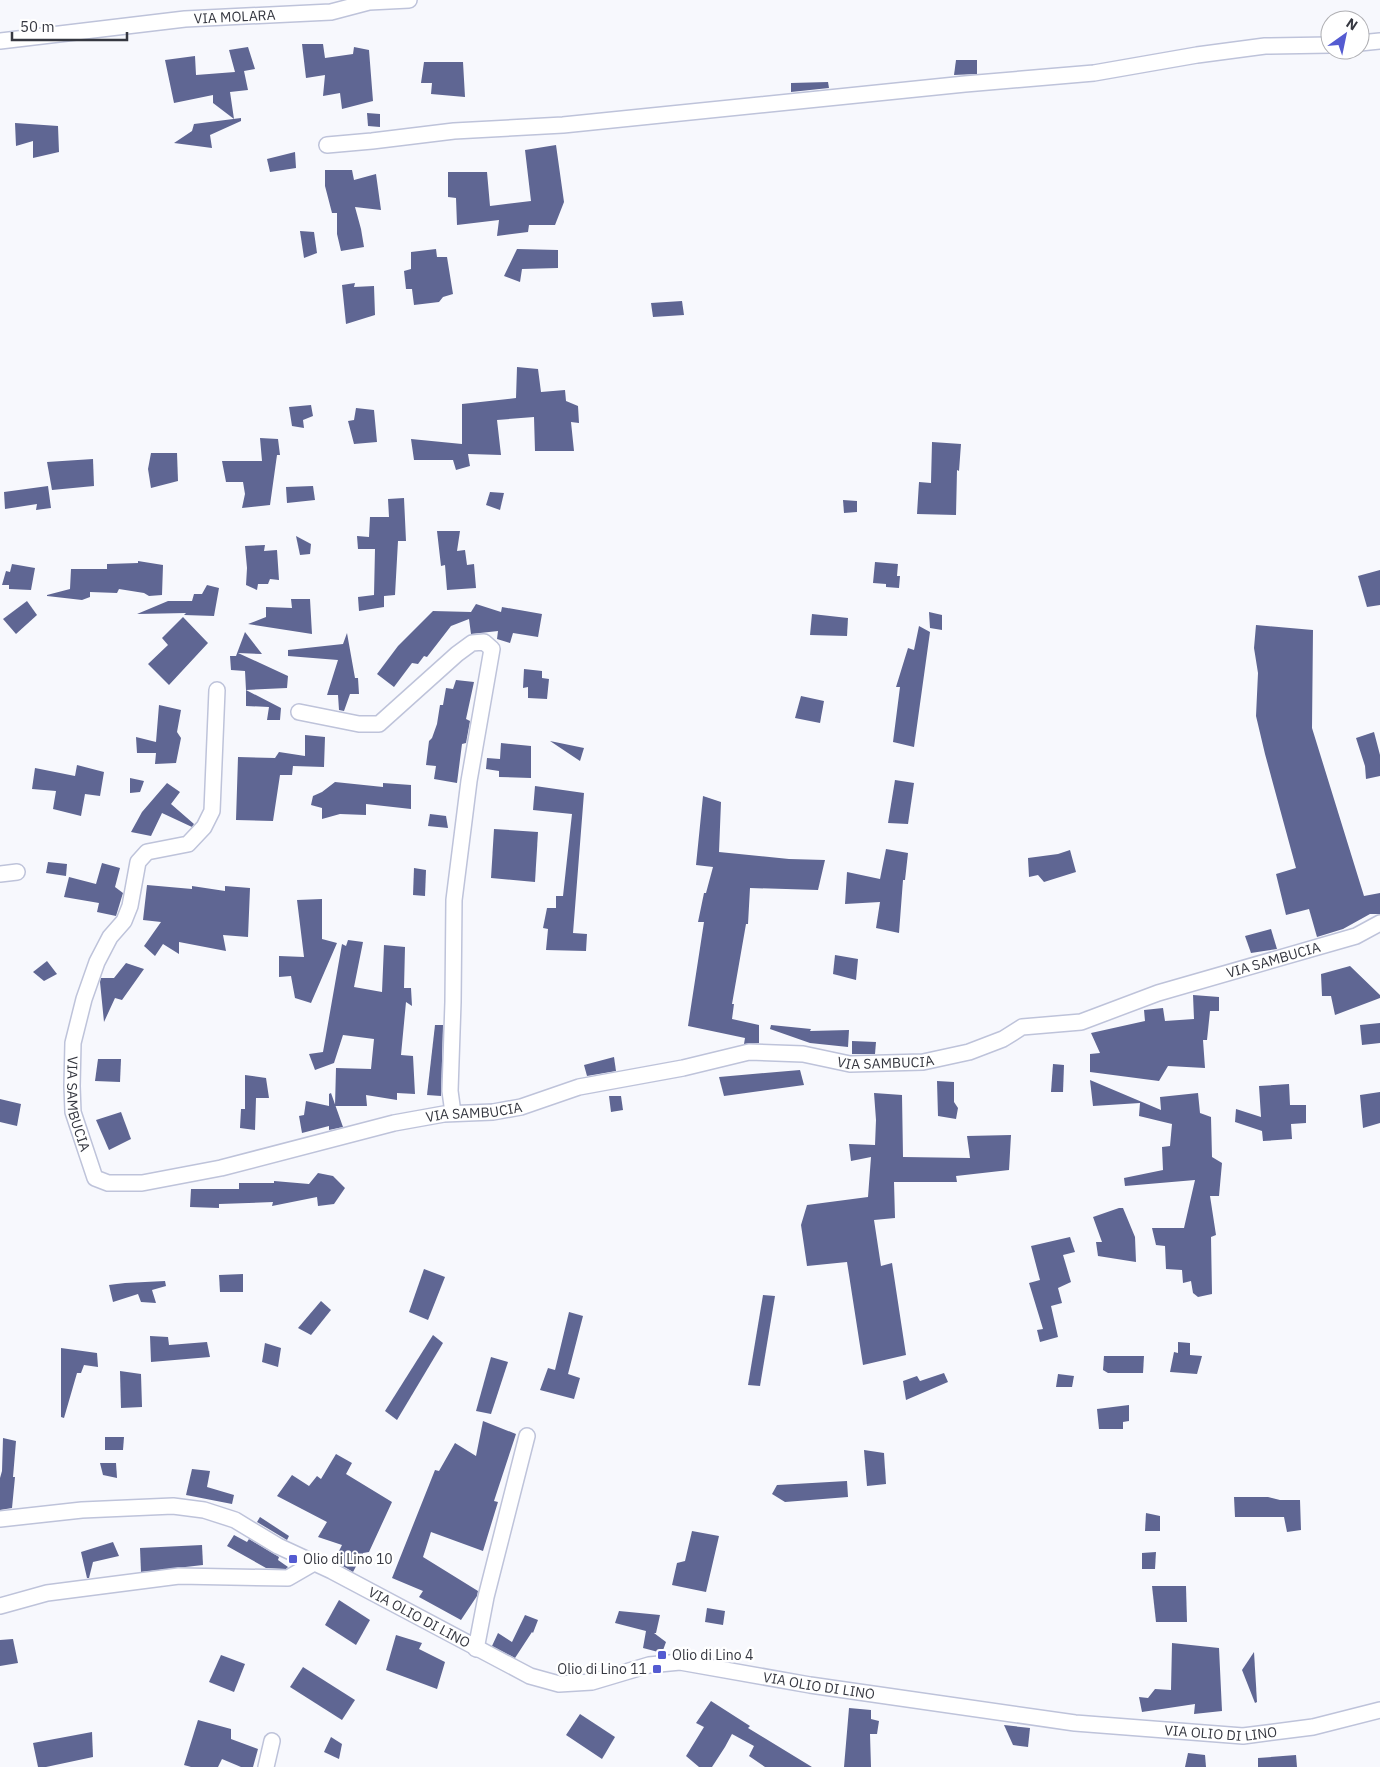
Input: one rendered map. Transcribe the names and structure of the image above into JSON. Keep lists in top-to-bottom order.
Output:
{
  "streets": {
    "street": ["VIA MOLARA", "VIA SAMBUCIA", "VIA OLIO DI LINO"]
  },
  "places": {
    "transit": ["Olio di Lino 10", "Olio di Lino 4", "Olio di Lino 11"]
  },
  "scale_bar": "50 m",
  "north": "top right"
}
